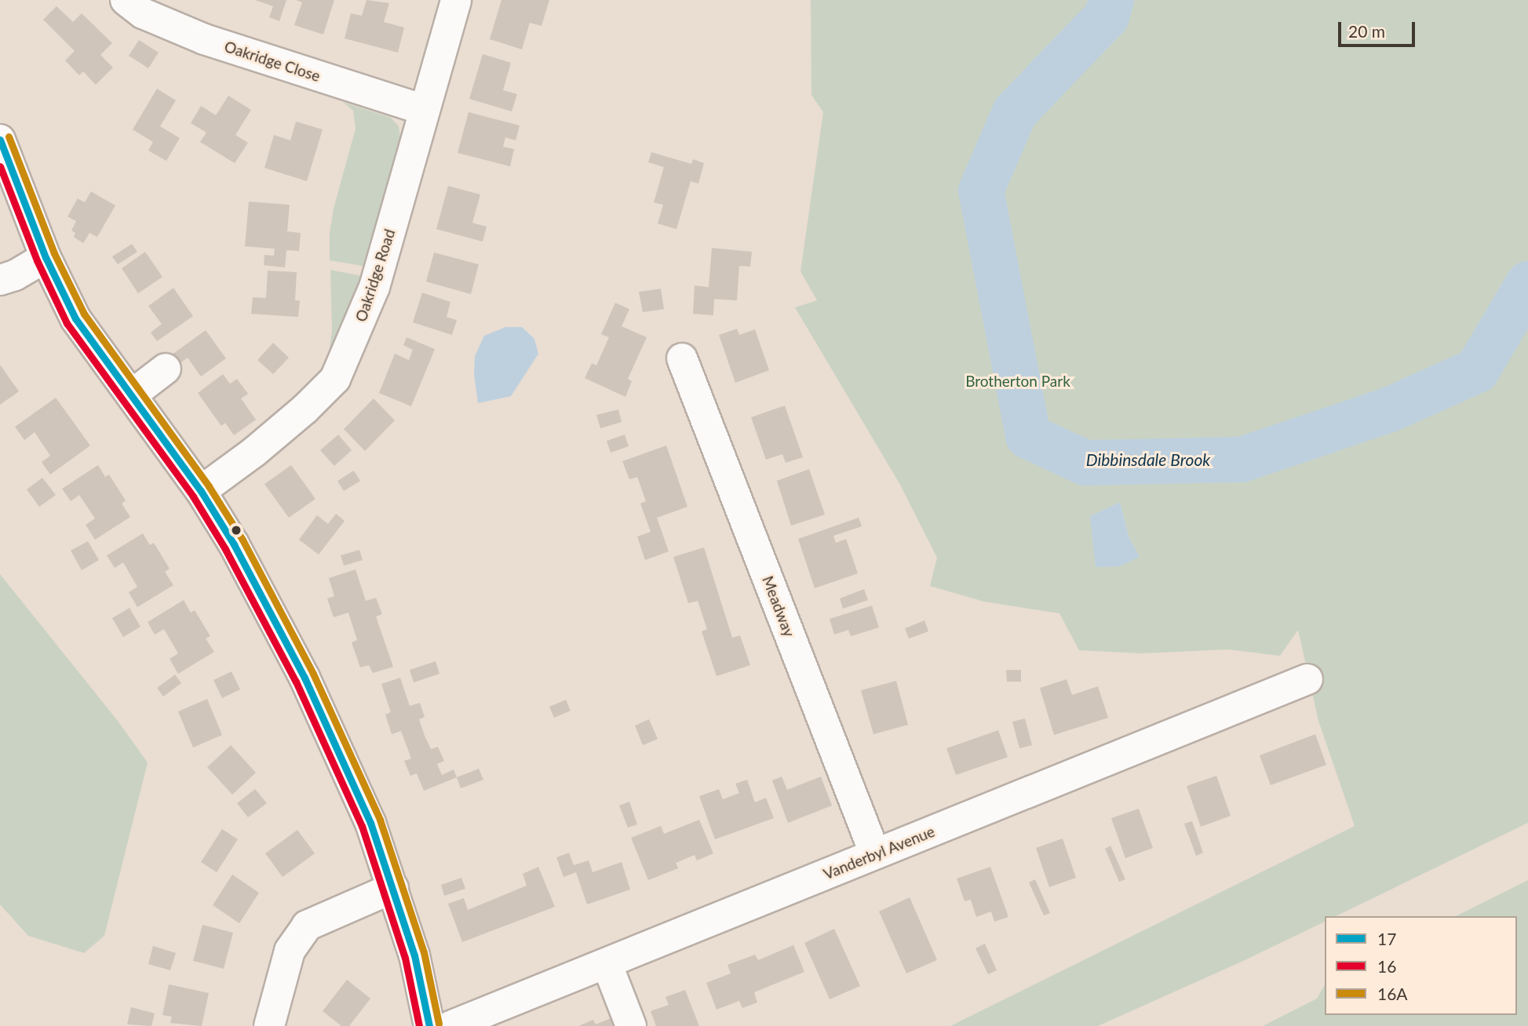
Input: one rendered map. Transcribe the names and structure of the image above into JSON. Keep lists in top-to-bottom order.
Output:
{
  "streets": {
    "street": [
      "Oakridge Close",
      "Oakridge Road",
      "Meadway",
      "Vanderbyl Avenue"
    ]
  },
  "crossings": [
    ["Oakridge Close", "Oakridge Road"],
    ["Meadway", "Vanderbyl Avenue"]
  ],
  "water": ["Dibbinsdale Brook"],
  "parks": ["Brotherton Park"],
  "lines": ["transit line 16A", "transit line 17", "transit line 16"],
  "legend": ["17", "16", "16A"],
  "scale_bar": "20 m"
}
